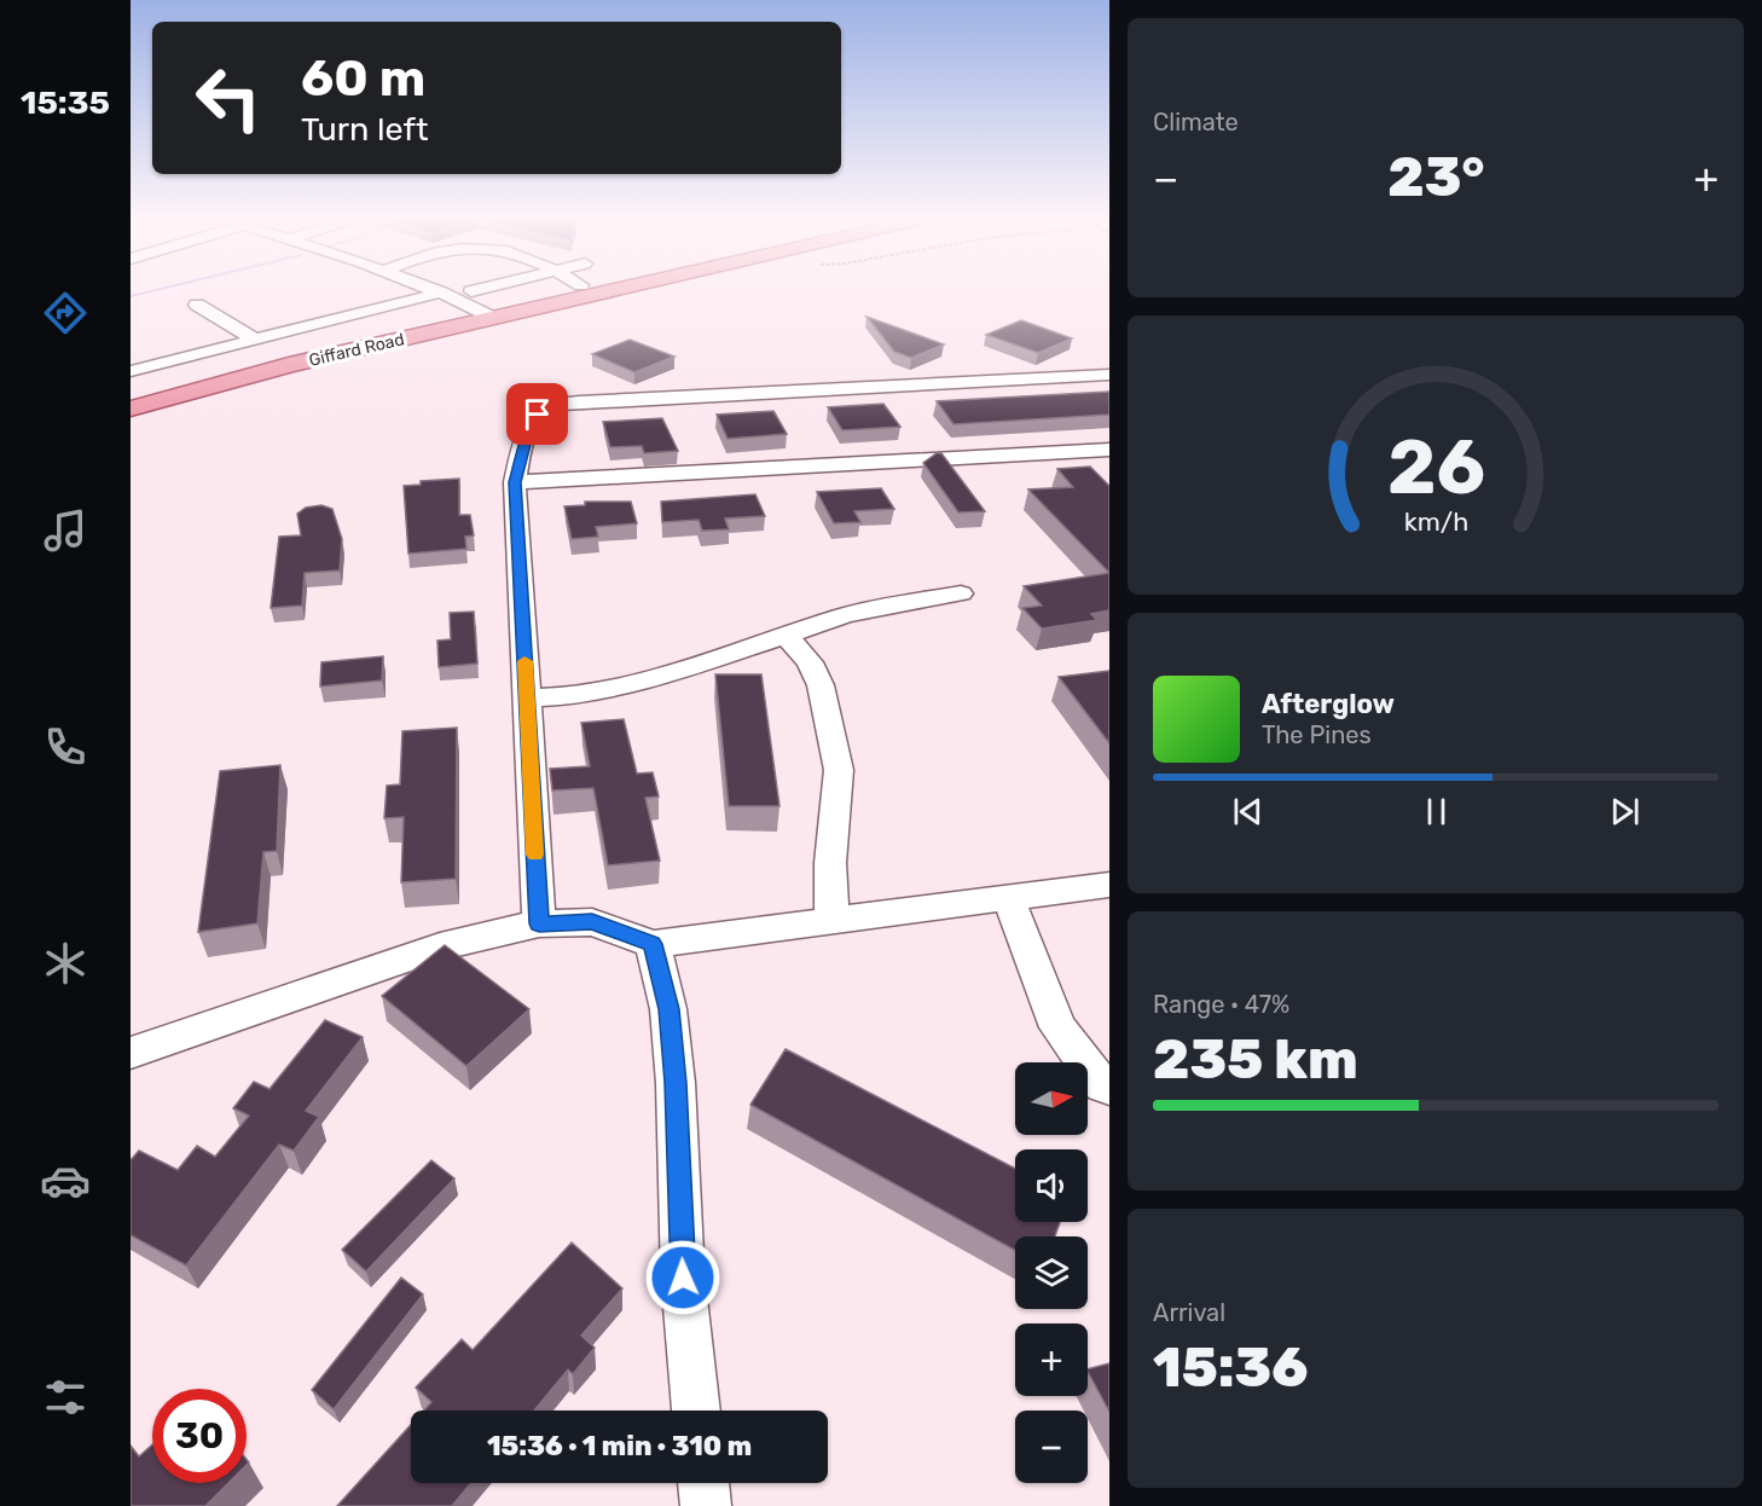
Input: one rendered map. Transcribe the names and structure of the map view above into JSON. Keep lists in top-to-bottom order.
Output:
{
  "streets": {
    "main road": ["Giffard Road"]
  },
  "north": "right",
  "page": {
    "tabs": "15:35",
    "tile": [
      "Climate",
      ["Range · 47%", "235 km"],
      ["Arrival", "15:36"]
    ],
    "turn": ["60 m", "Turn left"],
    "heat": ["−", "23°", "+"],
    "song": ["Afterglow", "The Pines"],
    "map_buttons": ["+", "−"],
    "limit": "30",
    "trip": "15:36 · 1 min · 310 m",
    "gauge": ["26", "km/h"]
  }
}
